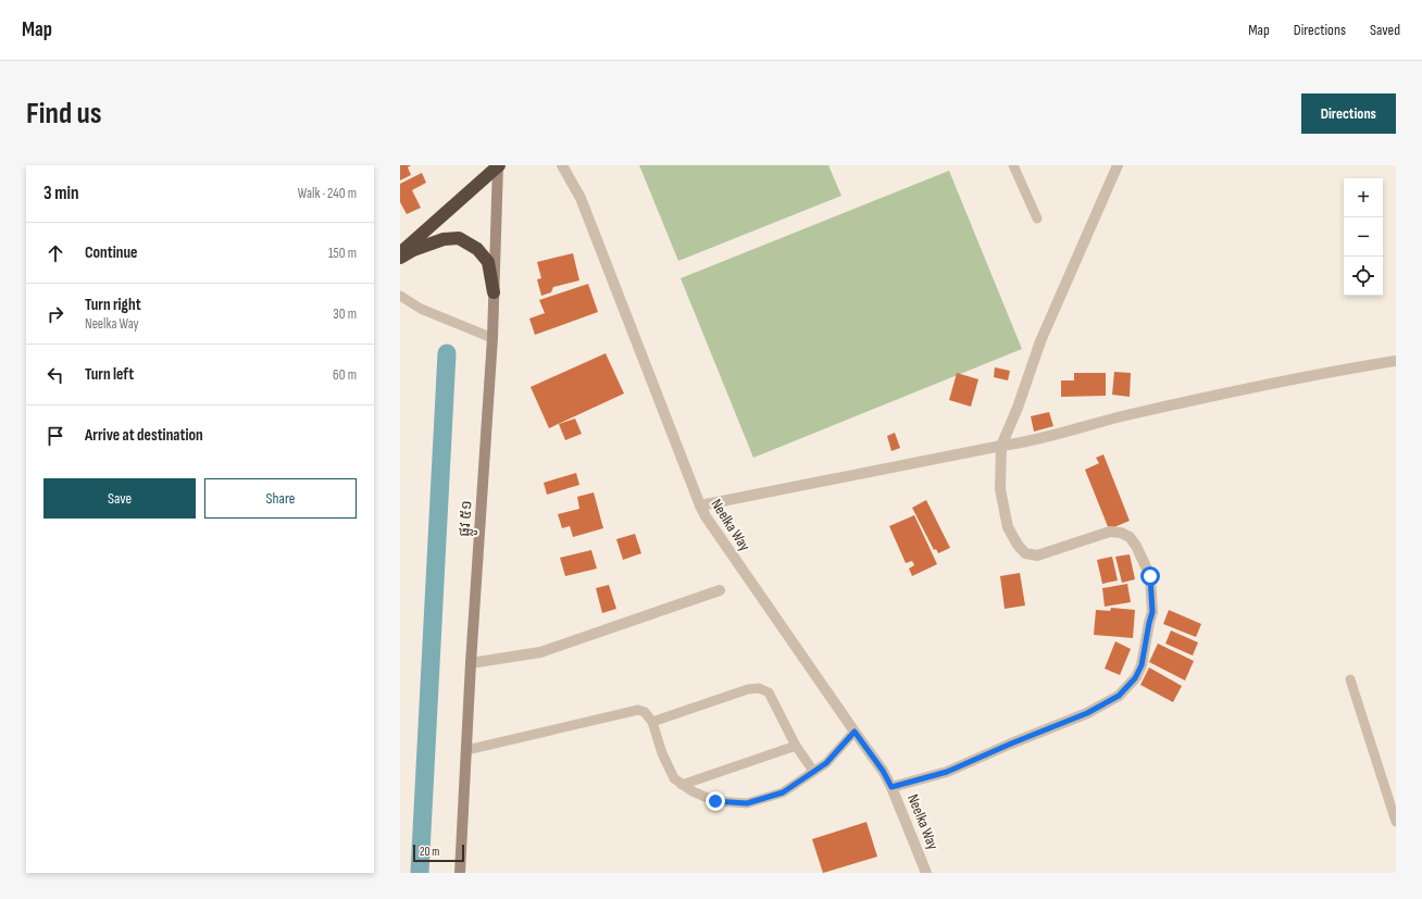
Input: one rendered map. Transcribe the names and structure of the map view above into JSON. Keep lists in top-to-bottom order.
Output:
{
  "streets": {
    "main road": ["ផ្លូវ ៥១"],
    "street": ["Neelka Way"]
  },
  "scale_bar": "20 m",
  "page": {
    "header": "Map",
    "nav": ["Map", "Directions", "Saved"],
    "buttons": [
      "Directions",
      ["Save", "Share"]
    ],
    "title": "Find us",
    "heading": ["3 min", "Walk · 240 m"],
    "map_buttons": ["+", "−"],
    "list": [
      ["Continue", "150 m"],
      ["Turn right", "Neelka Way", "30 m"],
      ["Turn left", "60 m"],
      "Arrive at destination"
    ],
    "scale": "20 m"
  }
}
